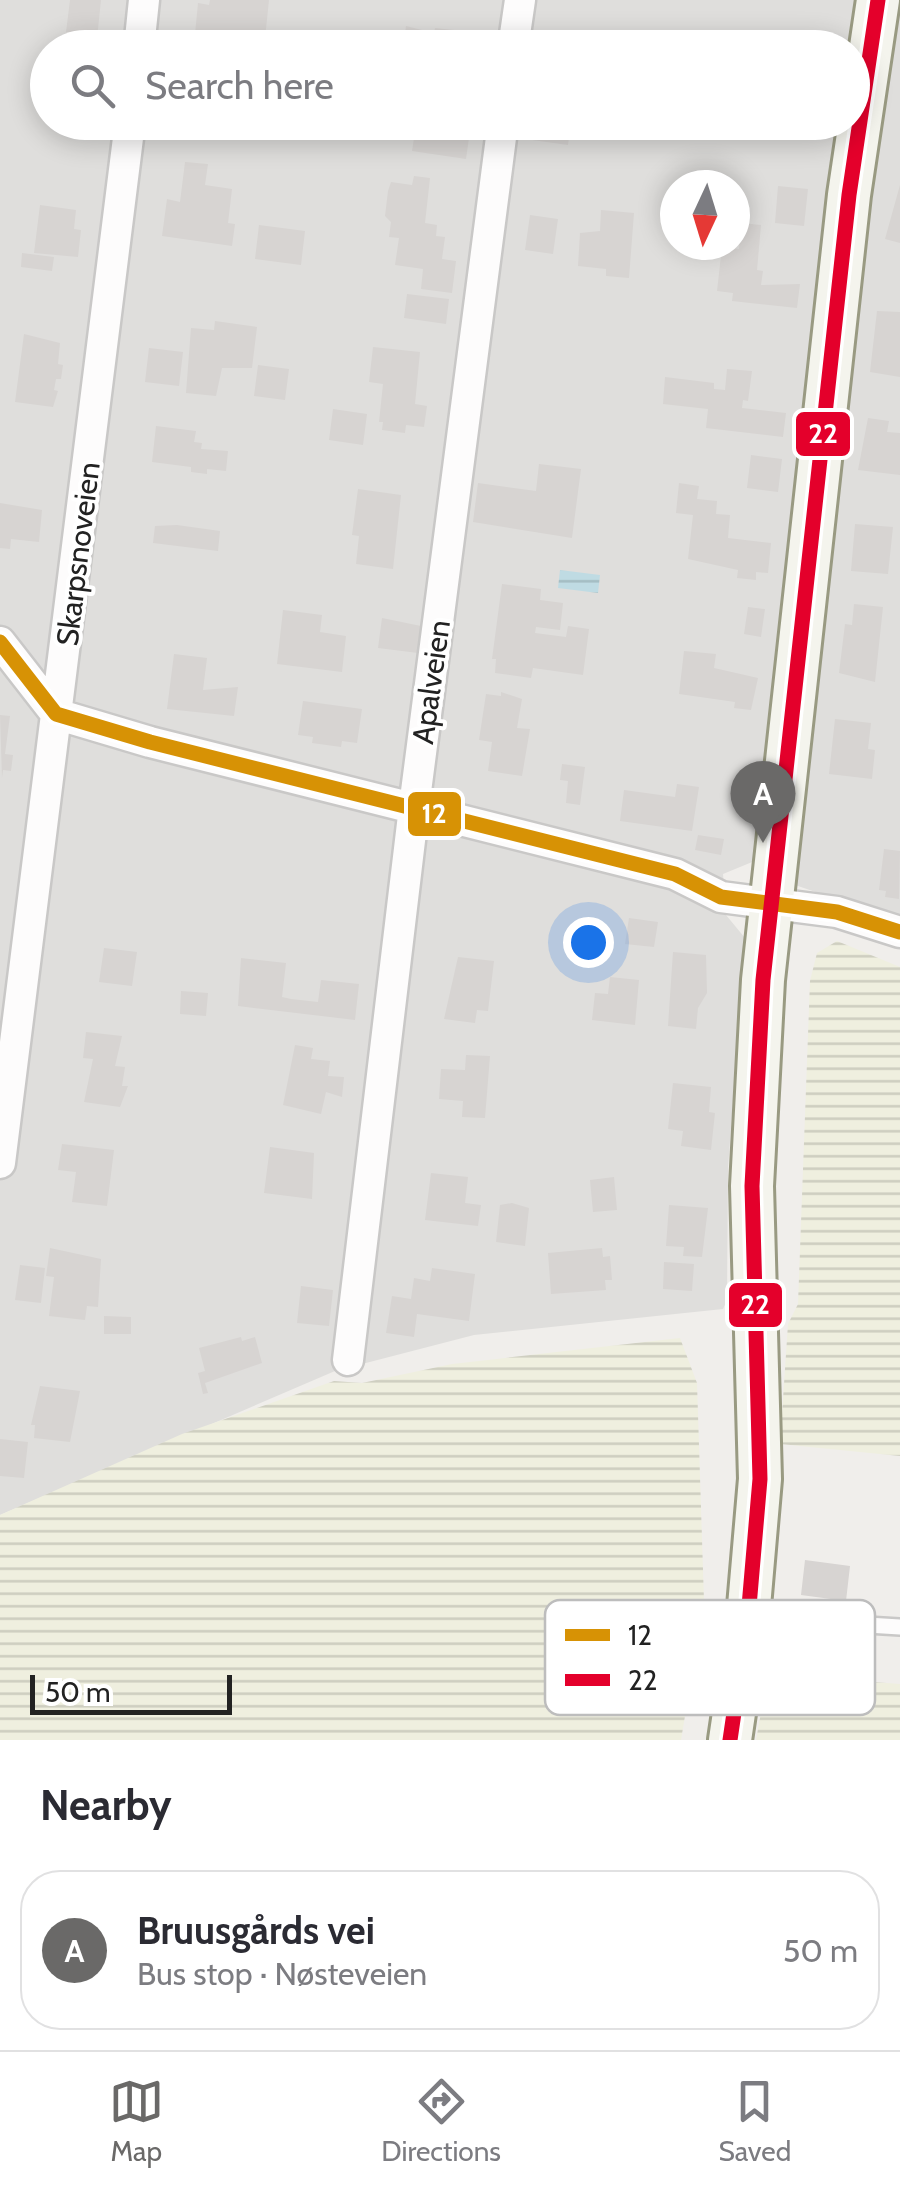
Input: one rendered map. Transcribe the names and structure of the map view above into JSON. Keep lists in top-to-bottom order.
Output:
{
  "streets": {
    "street": ["Skarpsnoveien", "Apalveien"]
  },
  "lines": ["transit line 22", "transit line 12"],
  "legend": ["12", "22"],
  "scale_bar": "50 m",
  "north": "bottom",
  "page": {
    "search": "Search here",
    "pins": "A",
    "scale": "50 m",
    "heading": "Nearby",
    "list": [
      {
        "mark": "A",
        "name": "Bruusgårds vei",
        "note": "Bus stop · Nøsteveien",
        "value": "50 m"
      }
    ],
    "nav": ["Map", "Directions", "Saved"]
  }
}
